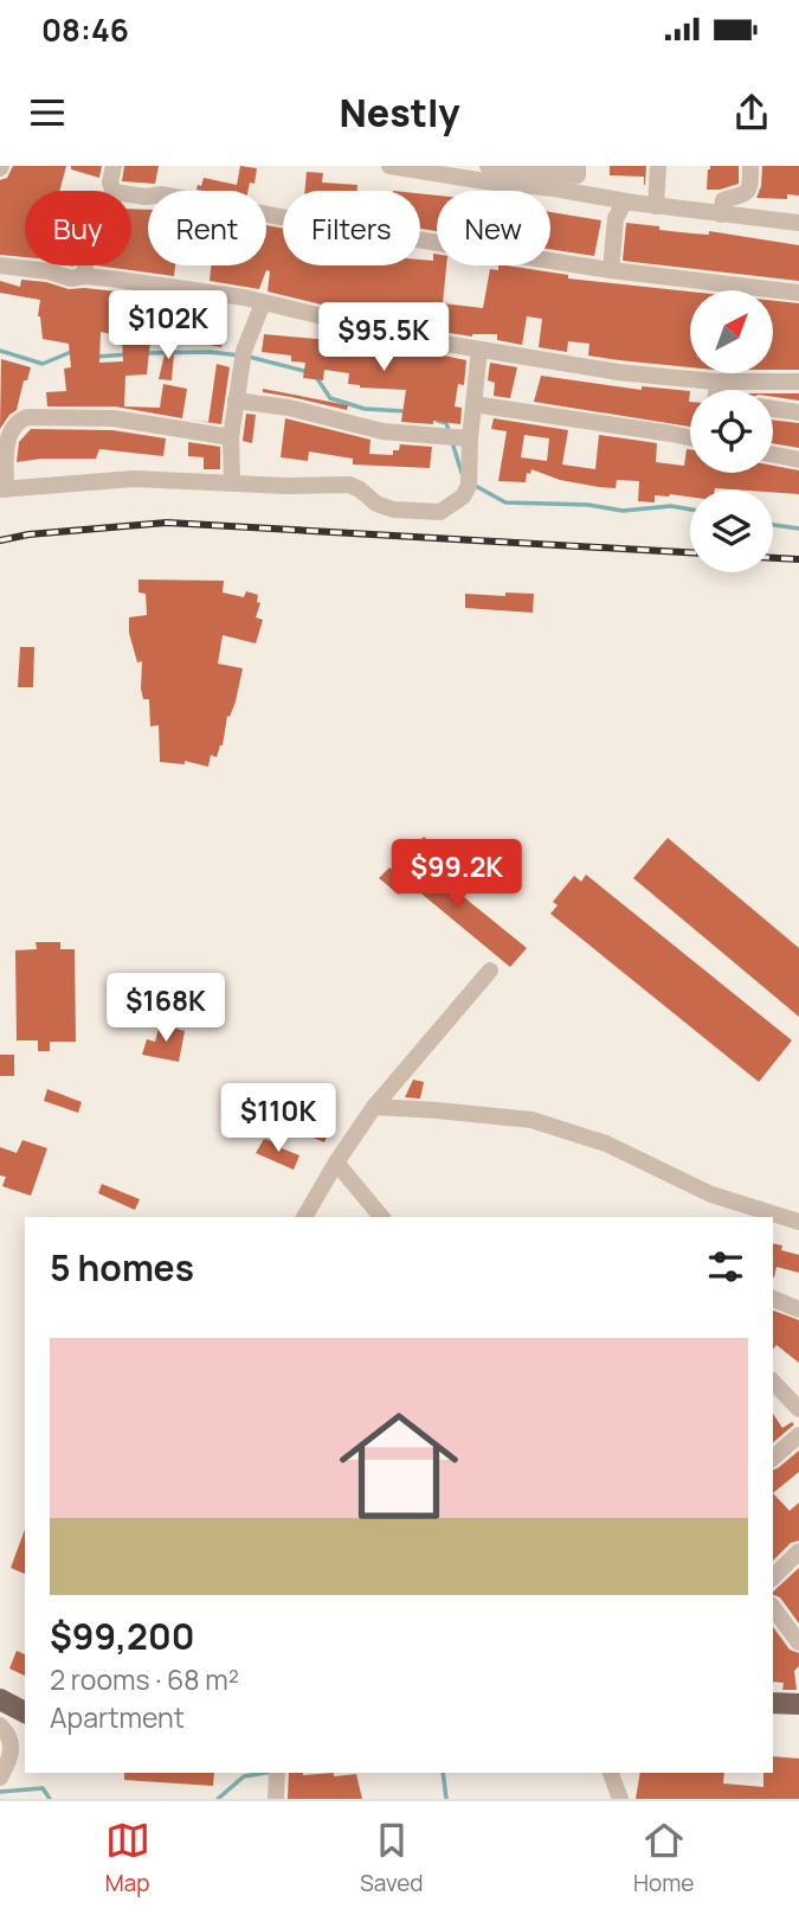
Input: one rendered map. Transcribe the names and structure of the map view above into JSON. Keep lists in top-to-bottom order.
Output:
{
  "north": "top right",
  "page": {
    "status": "08:46",
    "header": "Nestly",
    "chip": [
      "Buy",
      "Rent",
      "Filters",
      "New"
    ],
    "price": [
      "$102K",
      "$95.5K",
      "$99.2K",
      "$168K",
      "$110K"
    ],
    "heading": "5 homes",
    "list": [
      {
        "name": "$99,200",
        "note": "2 rooms · 68 m² · Apartment"
      }
    ],
    "tabs": ["Map", "Saved", "Home"]
  }
}
